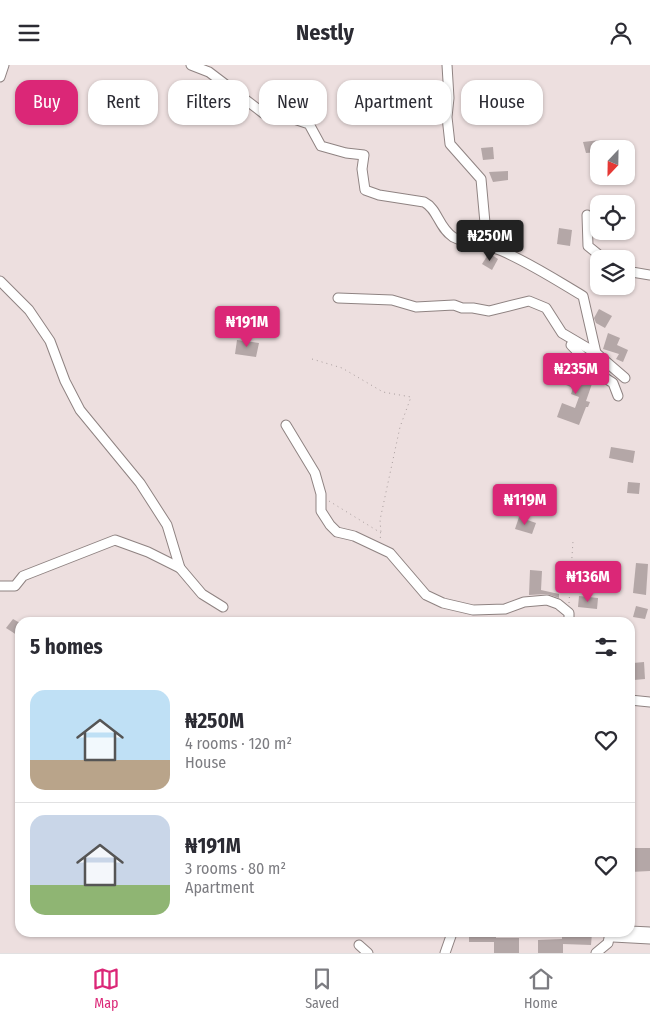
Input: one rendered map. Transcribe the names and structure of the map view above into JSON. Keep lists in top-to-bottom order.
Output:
{
  "north": "bottom",
  "page": {
    "header": "Nestly",
    "chip": [
      "Buy",
      "Rent",
      "Filters",
      "New",
      "Apartment",
      "House"
    ],
    "price": [
      "₦250M",
      "₦191M",
      "₦235M",
      "₦119M",
      "₦136M"
    ],
    "heading": "5 homes",
    "list": [
      {
        "name": "₦250M",
        "note": "4 rooms · 120 m² · House"
      },
      {
        "name": "₦191M",
        "note": "3 rooms · 80 m² · Apartment"
      }
    ],
    "tabs": ["Map", "Saved", "Home"]
  }
}
